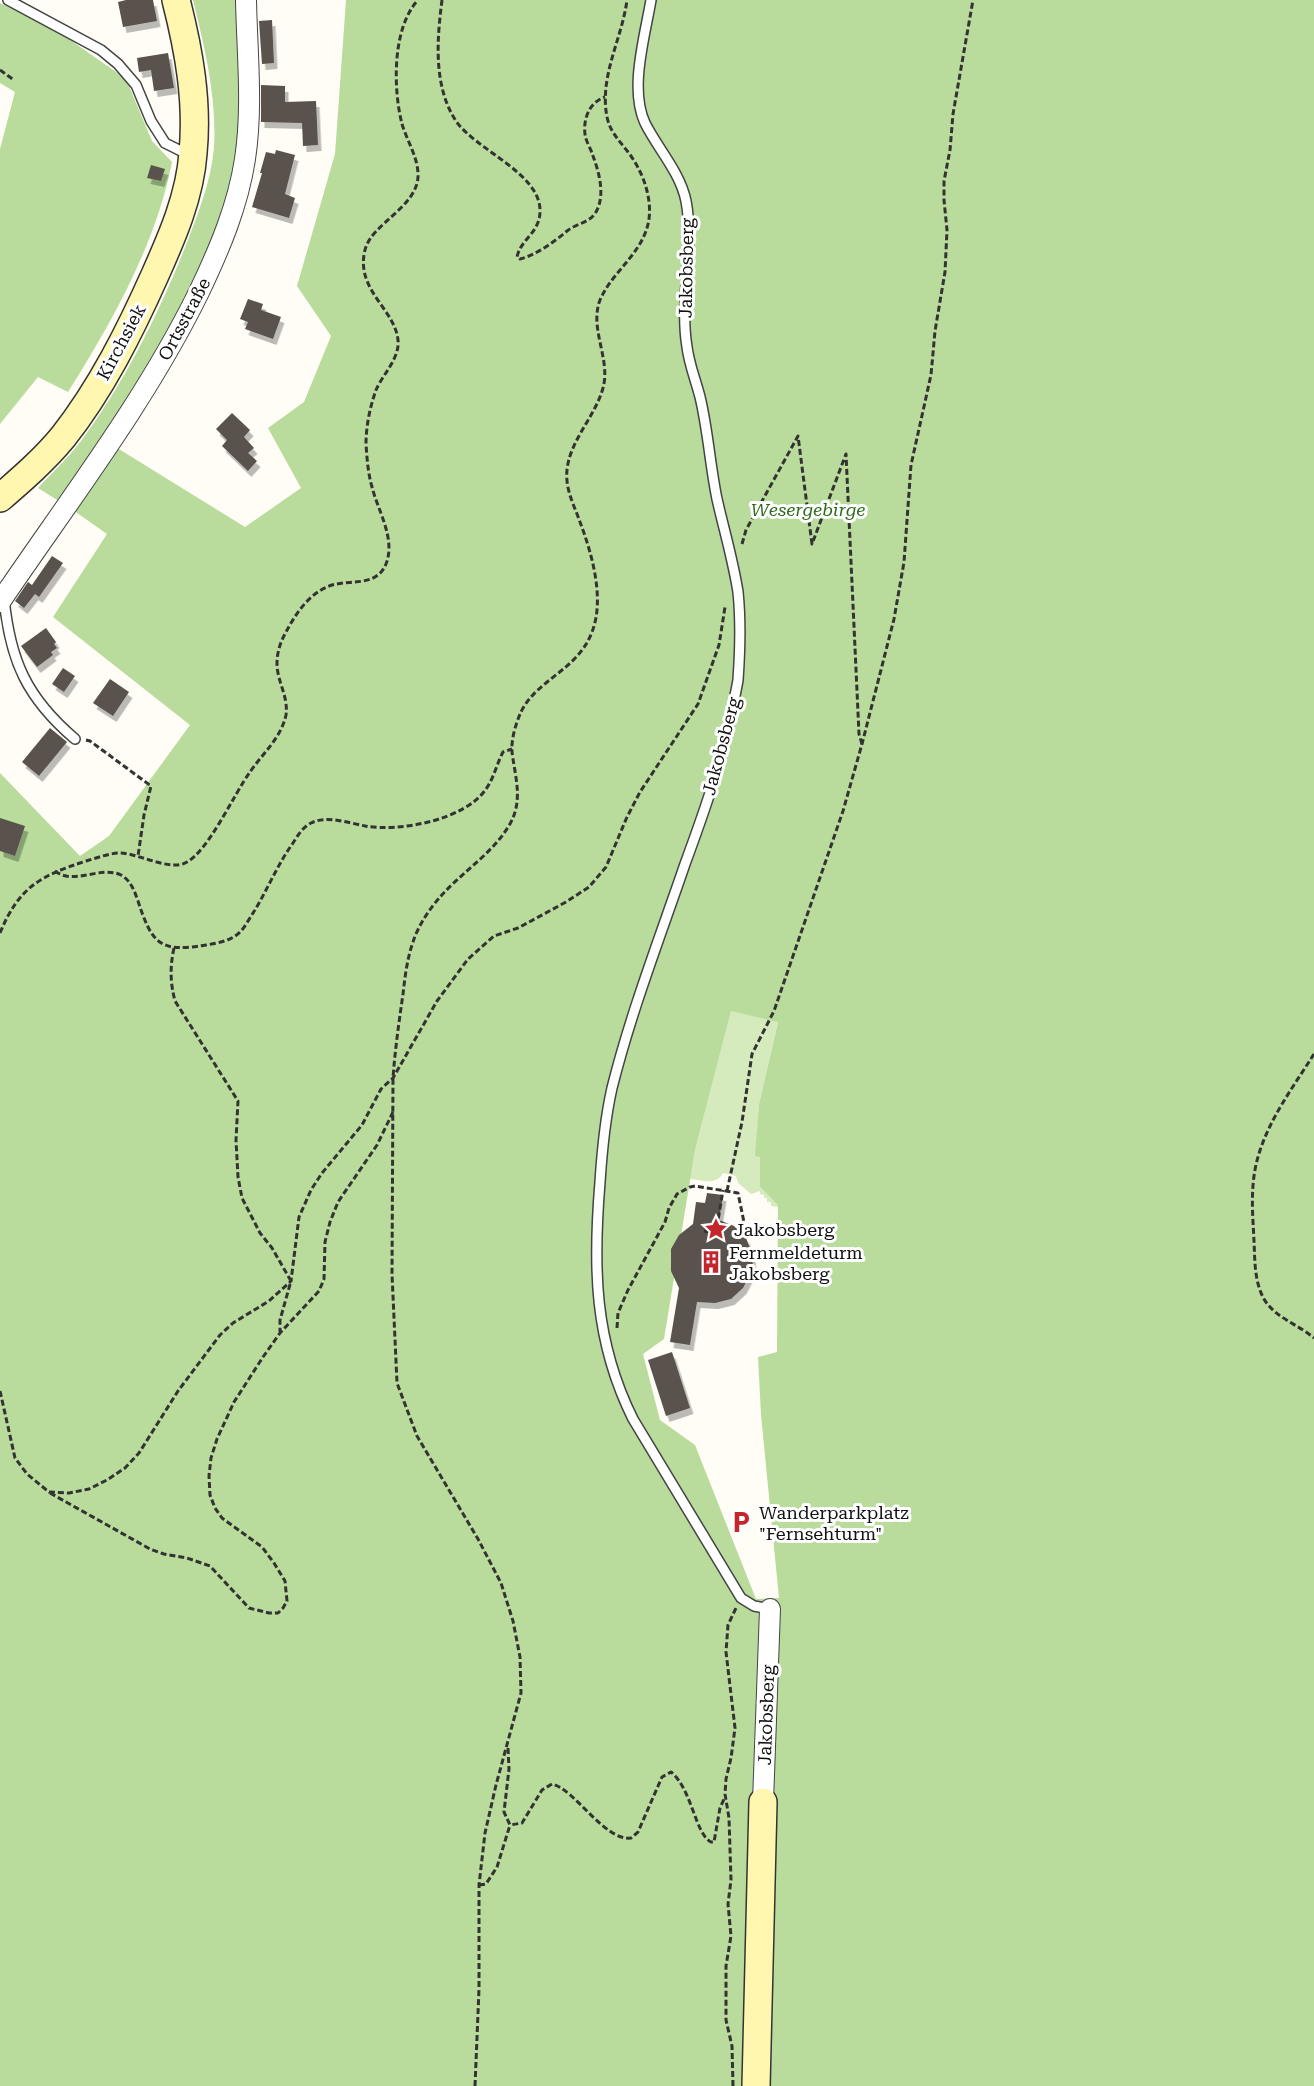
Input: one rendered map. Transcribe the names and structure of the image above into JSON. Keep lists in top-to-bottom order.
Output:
{
  "streets": {
    "main road": ["Jakobsberg", "Kirchsiek"],
    "street": ["Ortsstraße"]
  },
  "parks": ["Wesergebirge"],
  "places": {
    "place": ["Jakobsberg"],
    "building": ["Fernmeldeturm Jakobsberg"],
    "parking": ["Wanderparkplatz \"Fernsehturm\""]
  }
}
